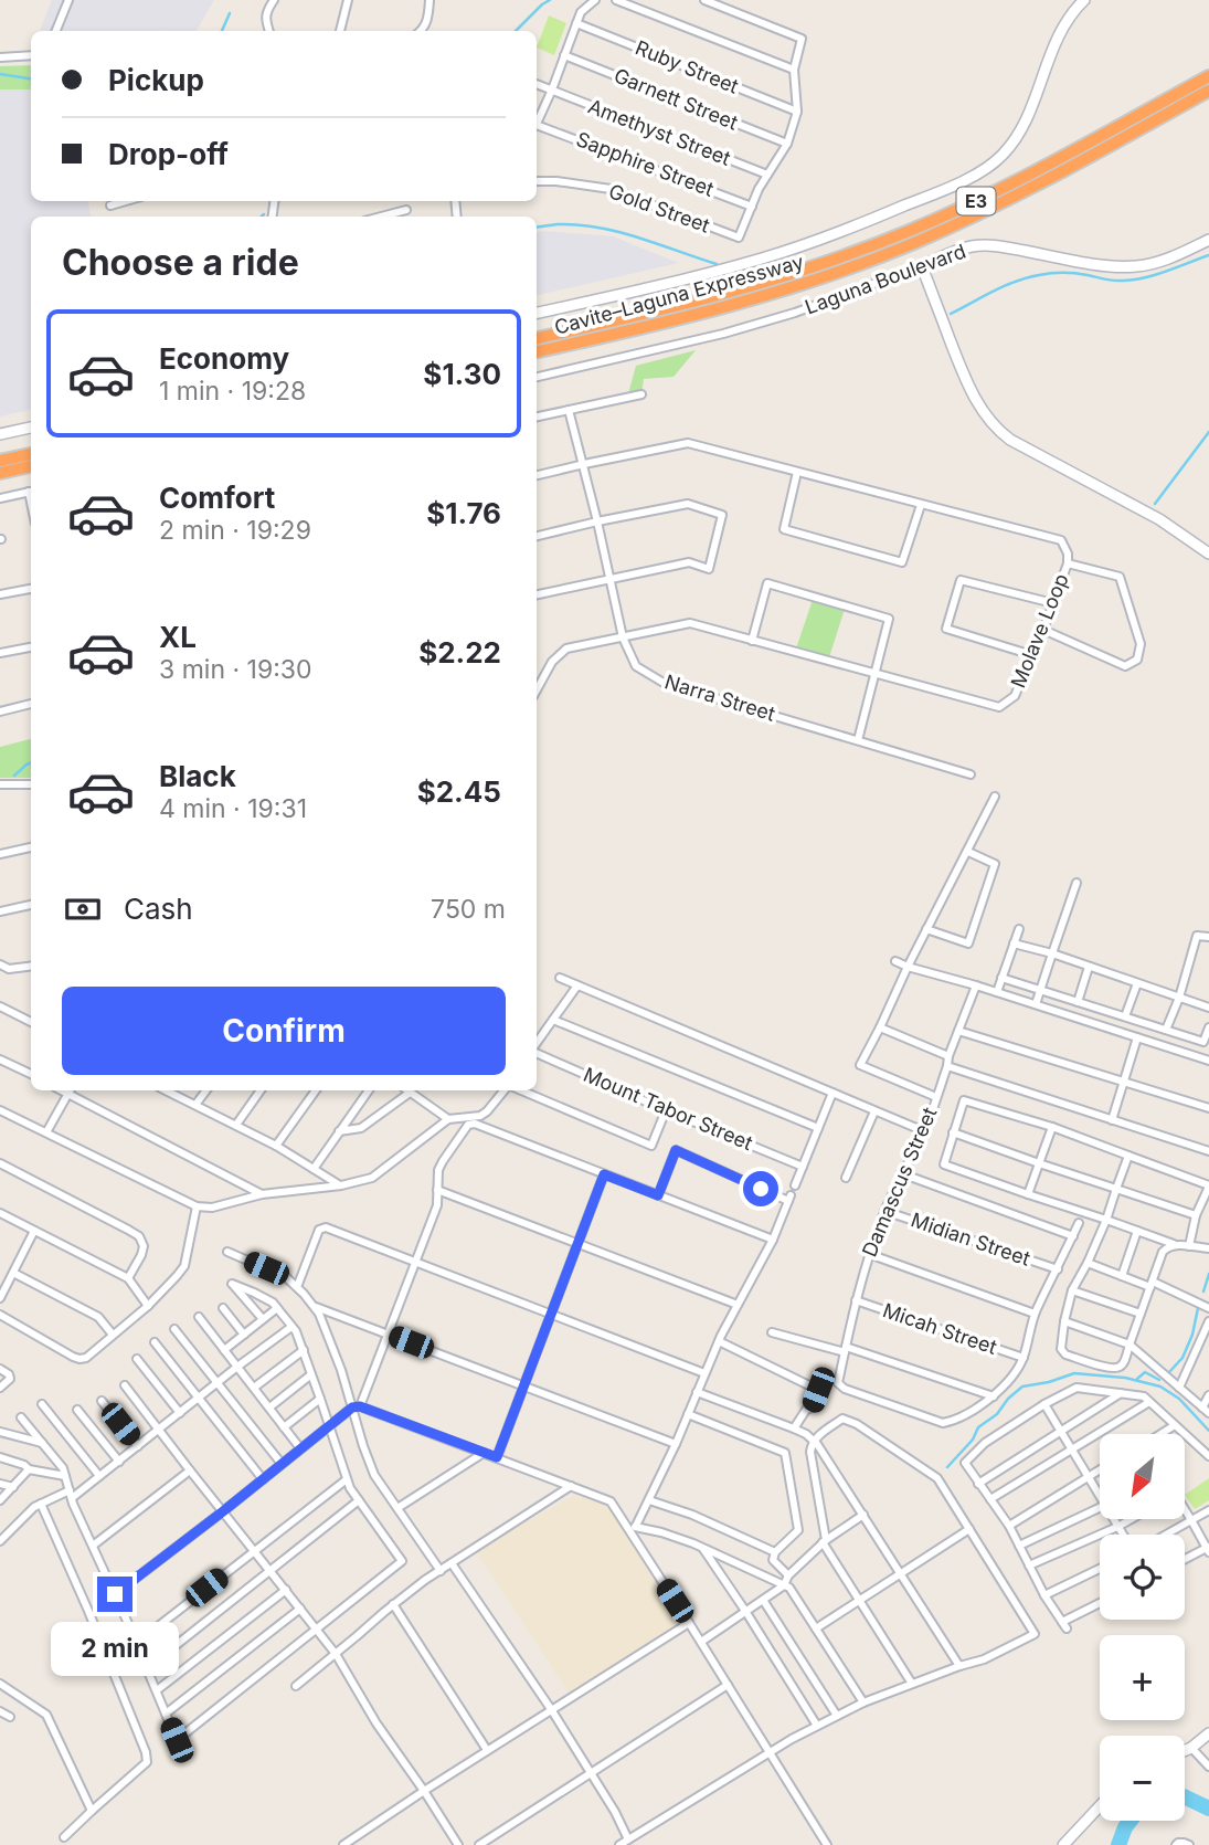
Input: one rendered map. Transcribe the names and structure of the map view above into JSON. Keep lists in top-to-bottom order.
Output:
{
  "streets": {
    "highway": ["E3", "Cavite–Laguna Expressway"],
    "main road": ["Laguna Boulevard"],
    "street": [
      "Ruby Street",
      "Garnett Street",
      "Amethyst Street",
      "Sapphire Street",
      "Gold Street",
      "Molave Loop",
      "Narra Street",
      "Mount Tabor Street",
      "Damascus Street",
      "Midian Street",
      "Micah Street"
    ]
  },
  "crossings": [
    ["Sapphire Street", "Gold Street"],
    ["Molave Loop", "Narra Street"],
    ["Damascus Street", "Midian Street"],
    ["Damascus Street", "Micah Street"]
  ],
  "north": "bottom left",
  "page": {
    "banner": ["Pickup", "Drop-off"],
    "heading": "Choose a ride",
    "list": [
      {
        "name": "Economy",
        "note": "1 min · 19:28",
        "value": "$1.30"
      },
      {
        "name": "Comfort",
        "note": "2 min · 19:29",
        "value": "$1.76"
      },
      {
        "name": "XL",
        "note": "3 min · 19:30",
        "value": "$2.22"
      },
      {
        "name": "Black",
        "note": "4 min · 19:31",
        "value": "$2.45"
      }
    ],
    "pay": ["Cash", "750 m"],
    "buttons": "Confirm",
    "map_buttons": ["+", "−"],
    "bubble": "2 min"
  }
}
